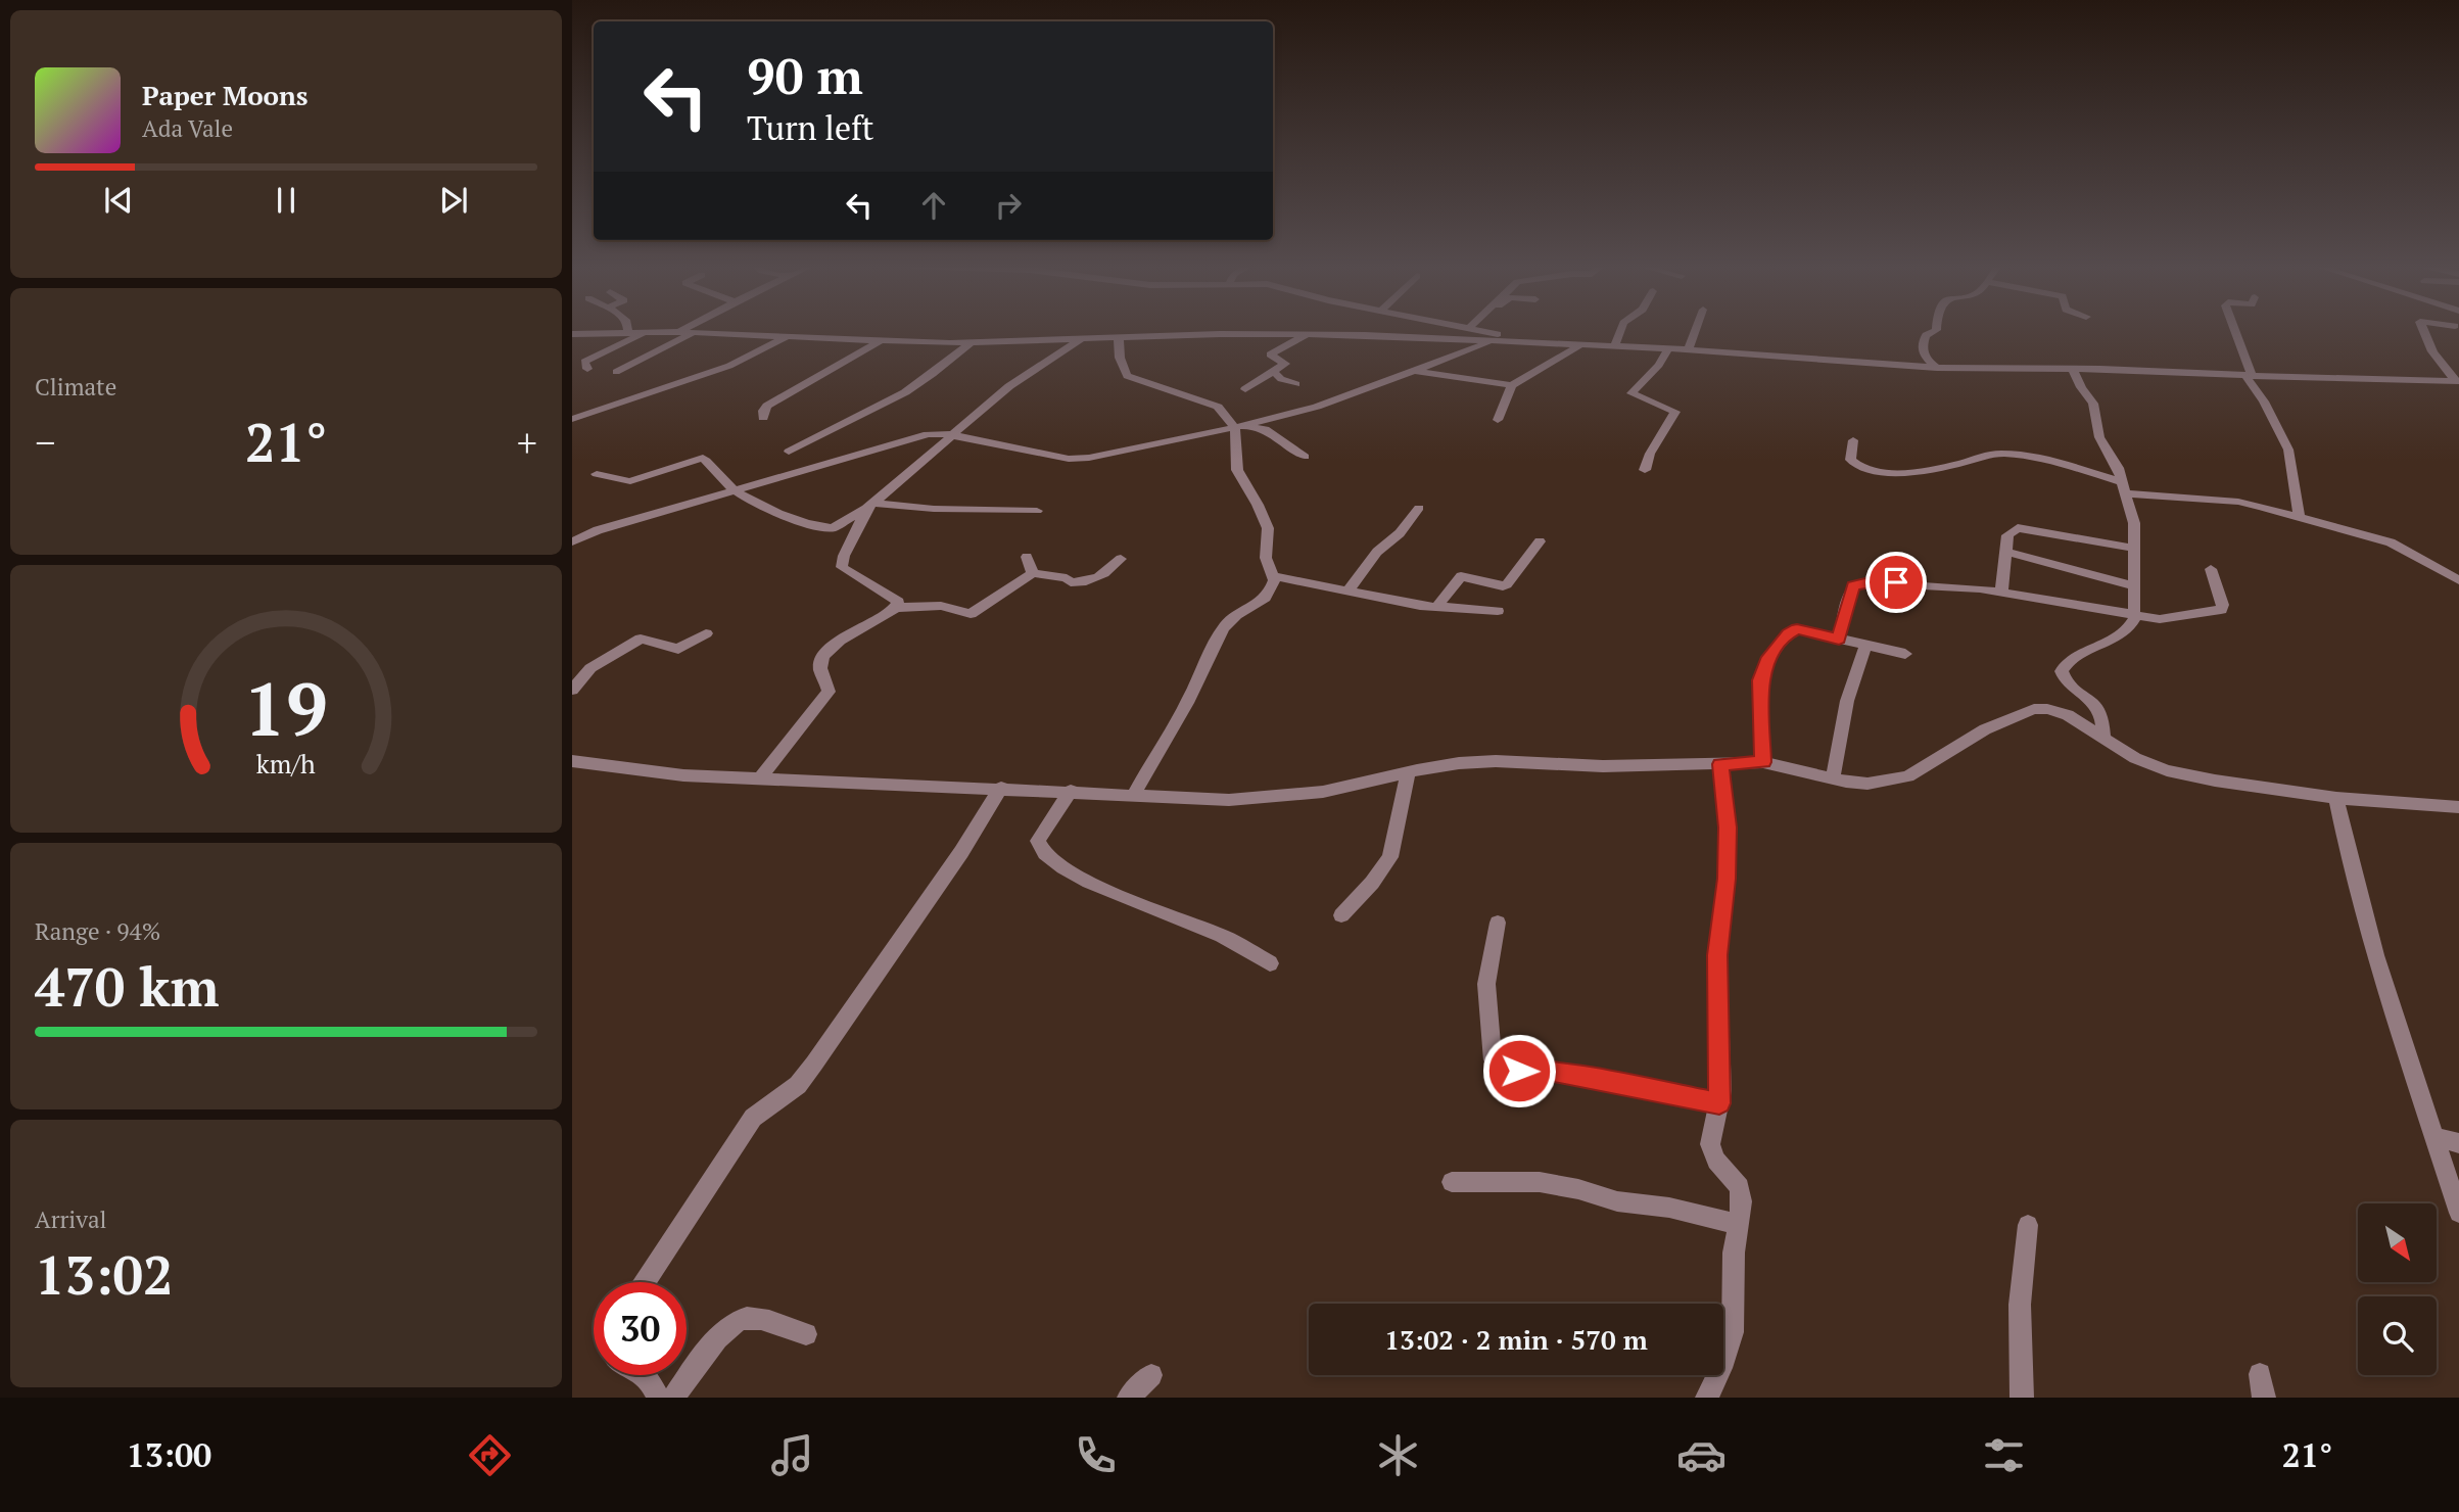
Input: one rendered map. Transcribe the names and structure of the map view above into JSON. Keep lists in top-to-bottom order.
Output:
{
  "north": "bottom right",
  "page": {
    "turn": ["90 m", "Turn left"],
    "song": ["Paper Moons", "Ada Vale"],
    "tile": [
      "Climate",
      ["Range · 94%", "470 km"],
      ["Arrival", "13:02"]
    ],
    "heat": ["−", "21°", "+"],
    "limit": "30",
    "trip": "13:02 · 2 min · 570 m",
    "tabs": ["13:00", "21°"],
    "gauge": ["19", "km/h"]
  }
}
